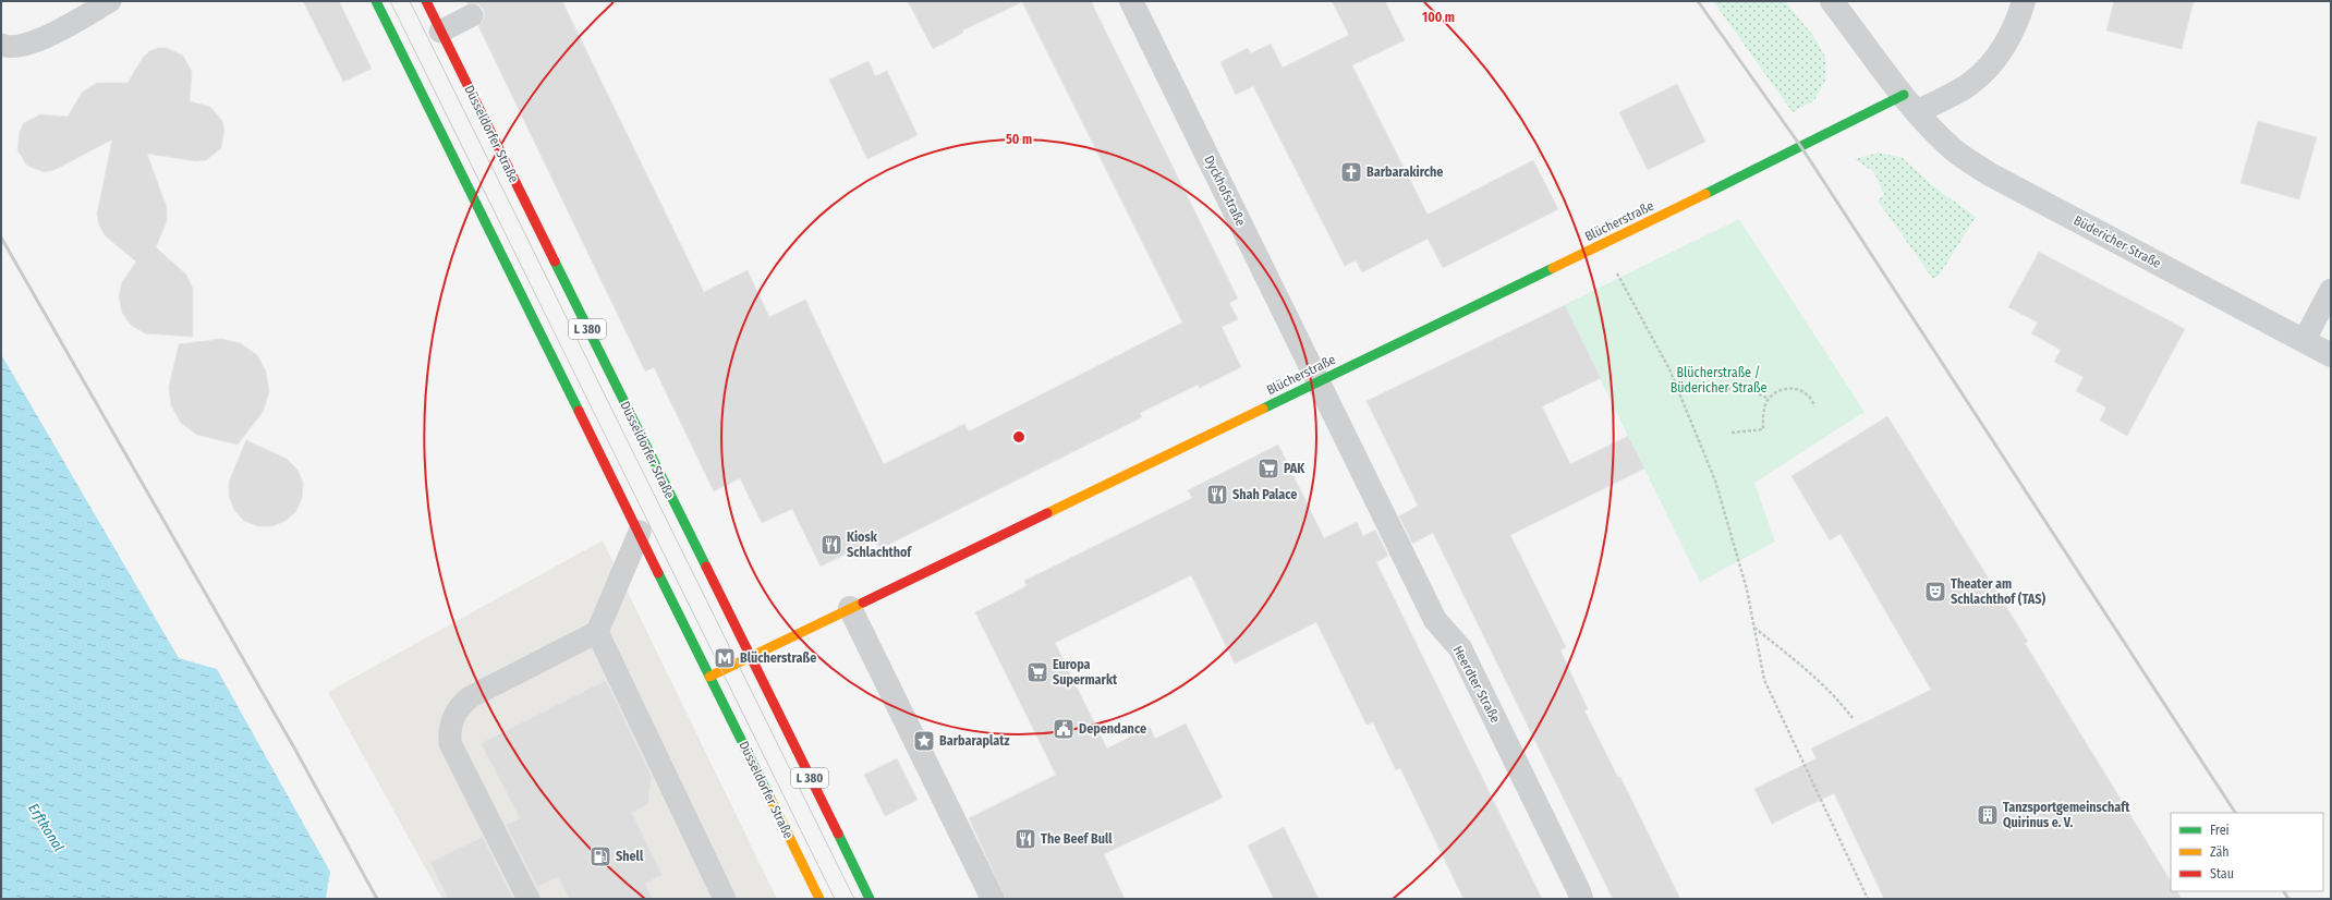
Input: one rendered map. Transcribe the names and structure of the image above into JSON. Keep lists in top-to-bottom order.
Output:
{
  "streets": {
    "main road": ["Düsseldorfer Straße", "Blücherstraße", "L 380"],
    "street": ["Dyckhofstraße", "Büdericher Straße", "Heerdter Straße"]
  },
  "crossings": [
    ["Düsseldorfer Straße", "Blücherstraße"],
    ["Dyckhofstraße", "Blücherstraße"],
    ["Dyckhofstraße", "Heerdter Straße"],
    ["Blücherstraße", "Büdericher Straße"],
    ["Blücherstraße", "Heerdter Straße"]
  ],
  "water": ["Erftkanal"],
  "parks": ["Blücherstraße / Büdericher Straße"],
  "places": {
    "church": ["Barbarakirche"],
    "supermarket": ["PAK", "Europa Supermarkt"],
    "restaurant": ["Shah Palace", "Kiosk Schlachthof", "The Beef Bull"],
    "theatre": ["Theater am Schlachthof (TAS)"],
    "metro station": ["Blücherstraße"],
    "public building": ["Dependance"],
    "place": ["Barbaraplatz"],
    "building": ["Tanzsportgemeinschaft Quirinus e. V."],
    "fuel station": ["Shell"]
  },
  "legend": ["Frei", "Zäh", "Stau"],
  "rings": ["100 m", "50 m"]
}
